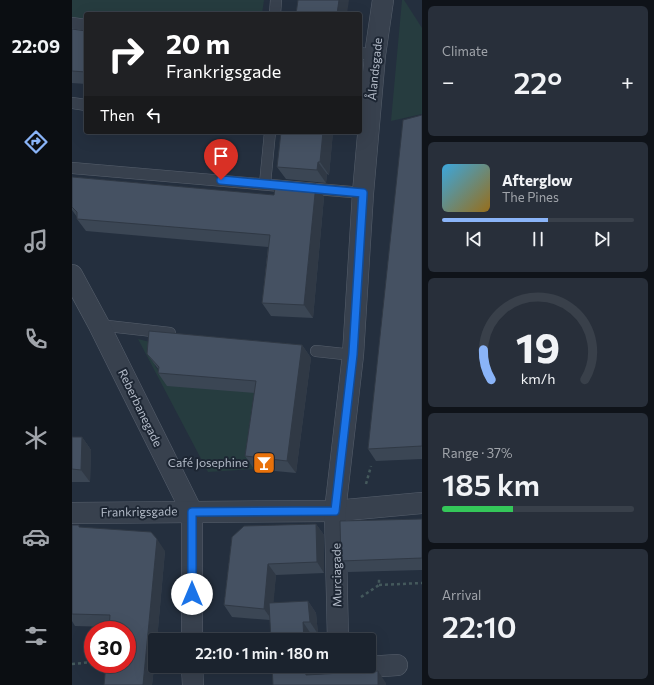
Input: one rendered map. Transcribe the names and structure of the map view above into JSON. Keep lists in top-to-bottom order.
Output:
{
  "streets": {
    "street": [
      "Ålandsgade",
      "Reberbanegade",
      "Frankrigsgade",
      "Murciagade"
    ]
  },
  "crossings": [
    ["Ålandsgade", "Frankrigsgade"],
    ["Ålandsgade", "Murciagade"],
    ["Reberbanegade", "Frankrigsgade"],
    ["Frankrigsgade", "Murciagade"]
  ],
  "places": {
    "bar": ["Café Josephine"]
  },
  "page": {
    "tabs": "22:09",
    "tile": [
      "Climate",
      ["Range · 37%", "185 km"],
      ["Arrival", "22:10"]
    ],
    "turn": ["20 m", "Frankrigsgade"],
    "heat": ["−", "22°", "+"],
    "then": "Then",
    "song": ["Afterglow", "The Pines"],
    "limit": "30",
    "trip": "22:10 · 1 min · 180 m",
    "gauge": ["19", "km/h"]
  }
}
